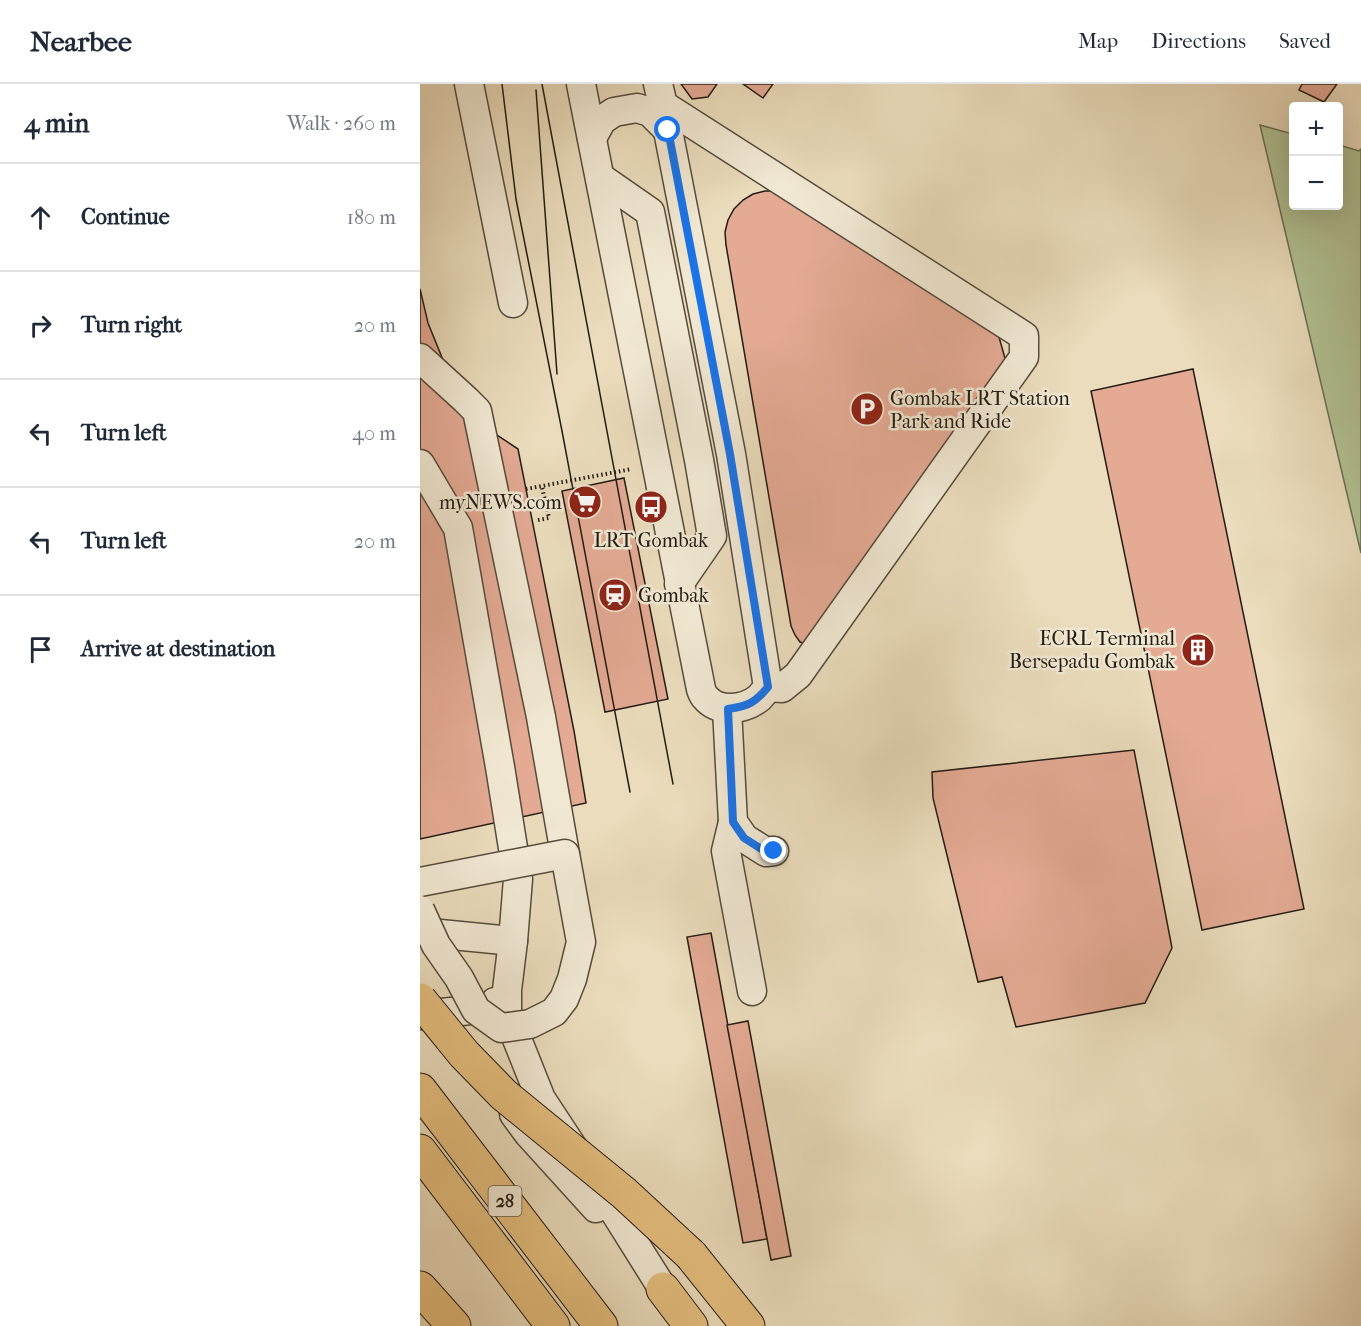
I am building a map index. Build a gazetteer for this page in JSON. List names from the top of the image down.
{
  "streets": {
    "highway": ["28"]
  },
  "places": {
    "parking": ["Gombak LRT Station Park and Ride"],
    "supermarket": ["myNEWS.com"],
    "bus stop": ["LRT Gombak"],
    "station": ["Gombak"],
    "building": ["ECRL Terminal Bersepadu Gombak"]
  },
  "page": {
    "header": "Nearbee",
    "nav": ["Map", "Directions", "Saved"],
    "heading": ["4 min", "Walk · 260 m"],
    "map_buttons": ["+", "−"],
    "list": [
      ["Continue", "180 m"],
      ["Turn right", "20 m"],
      ["Turn left", "40 m"],
      ["Turn left", "20 m"],
      "Arrive at destination"
    ]
  }
}
